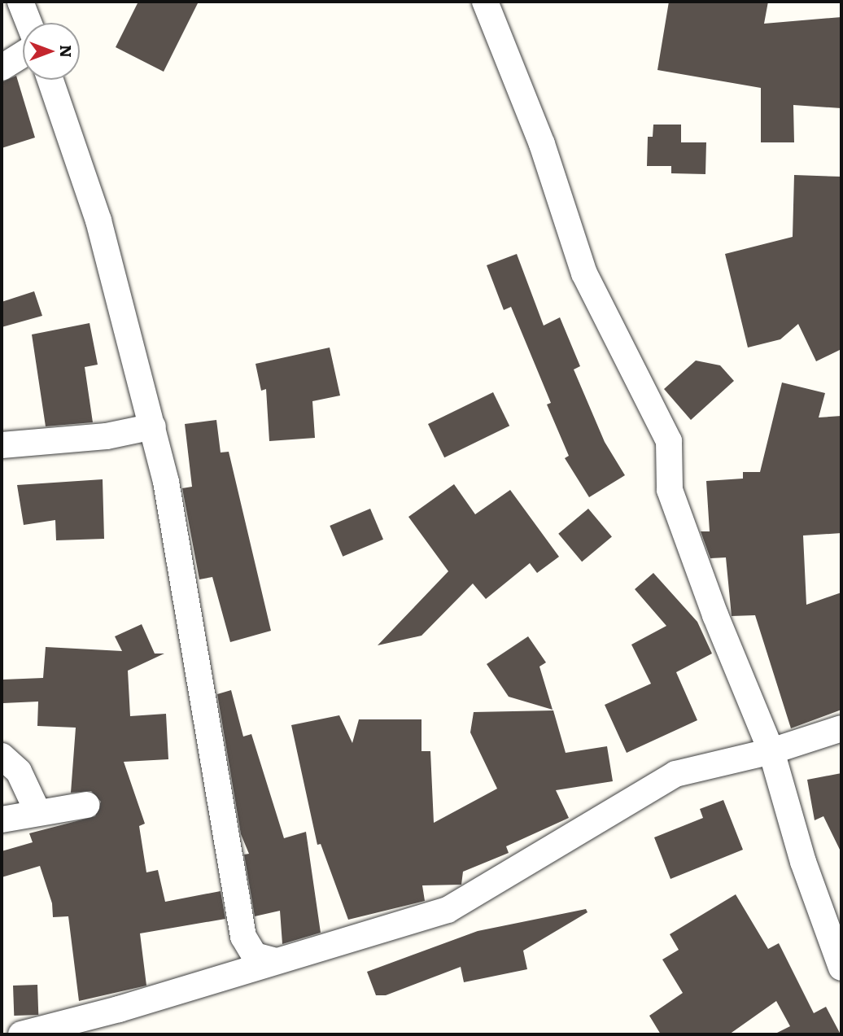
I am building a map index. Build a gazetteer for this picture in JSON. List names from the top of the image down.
{
  "north": "right"
}
